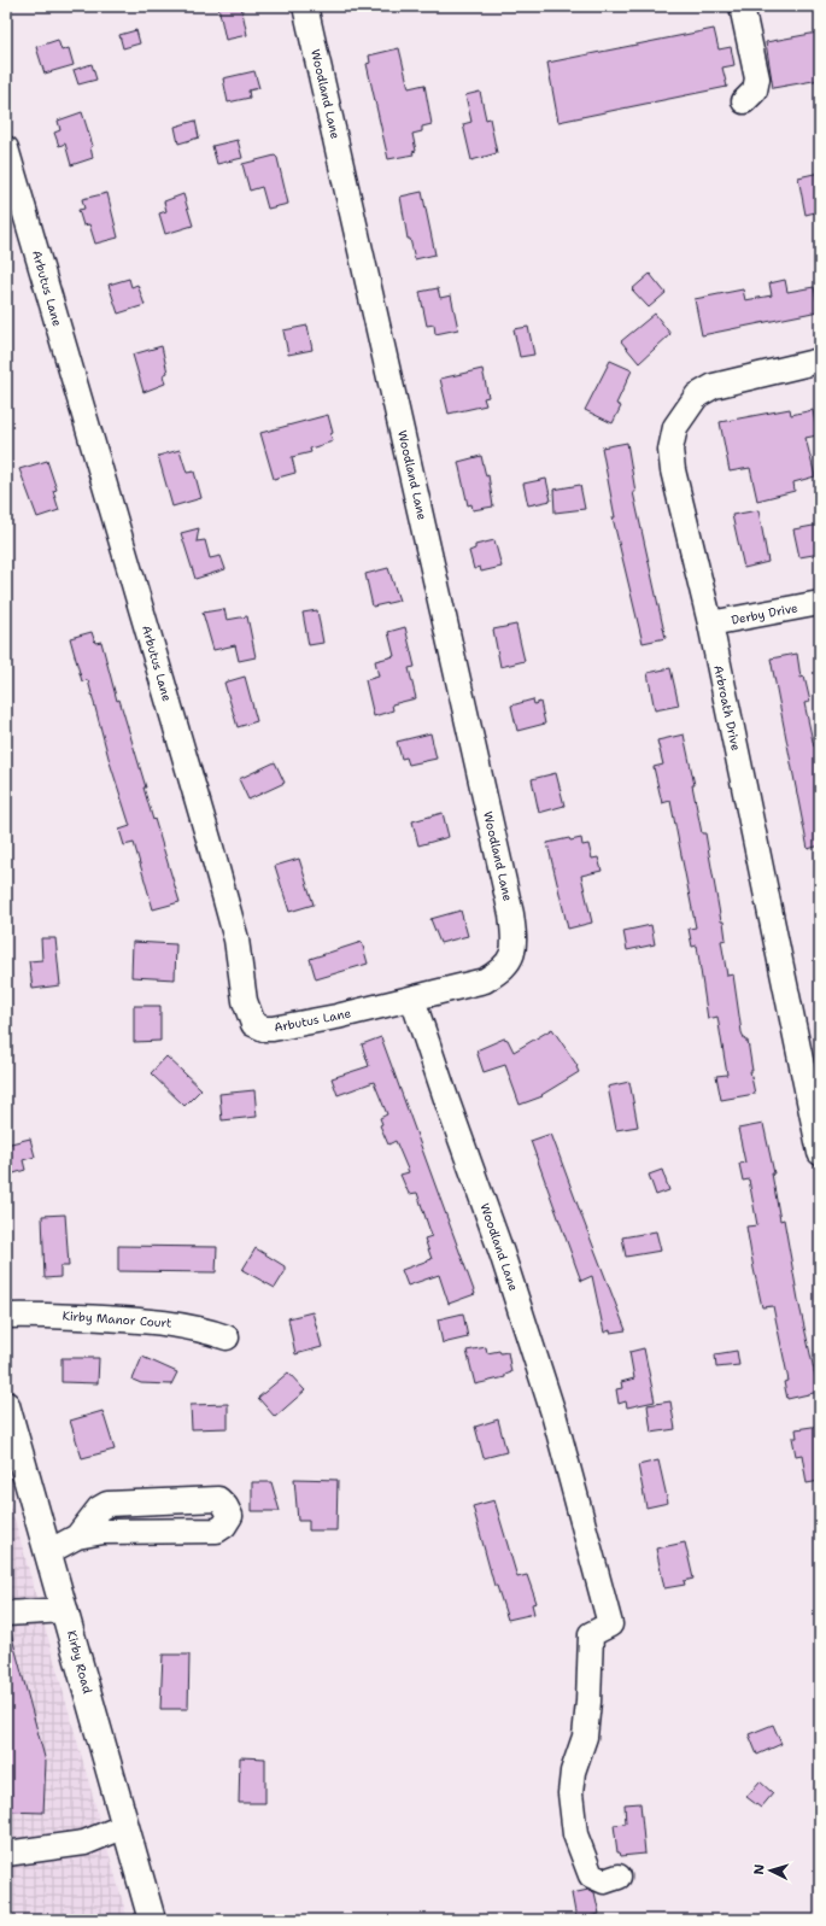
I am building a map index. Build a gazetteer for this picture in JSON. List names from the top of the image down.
{
  "streets": {
    "main road": ["Kirby Road"],
    "street": [
      "Woodland Lane",
      "Arbutus Lane",
      "Derby Drive",
      "Arbroath Drive",
      "Kirby Manor Court"
    ]
  },
  "crossings": [
    ["Woodland Lane", "Arbutus Lane"],
    ["Derby Drive", "Arbroath Drive"]
  ],
  "north": "left"
}
